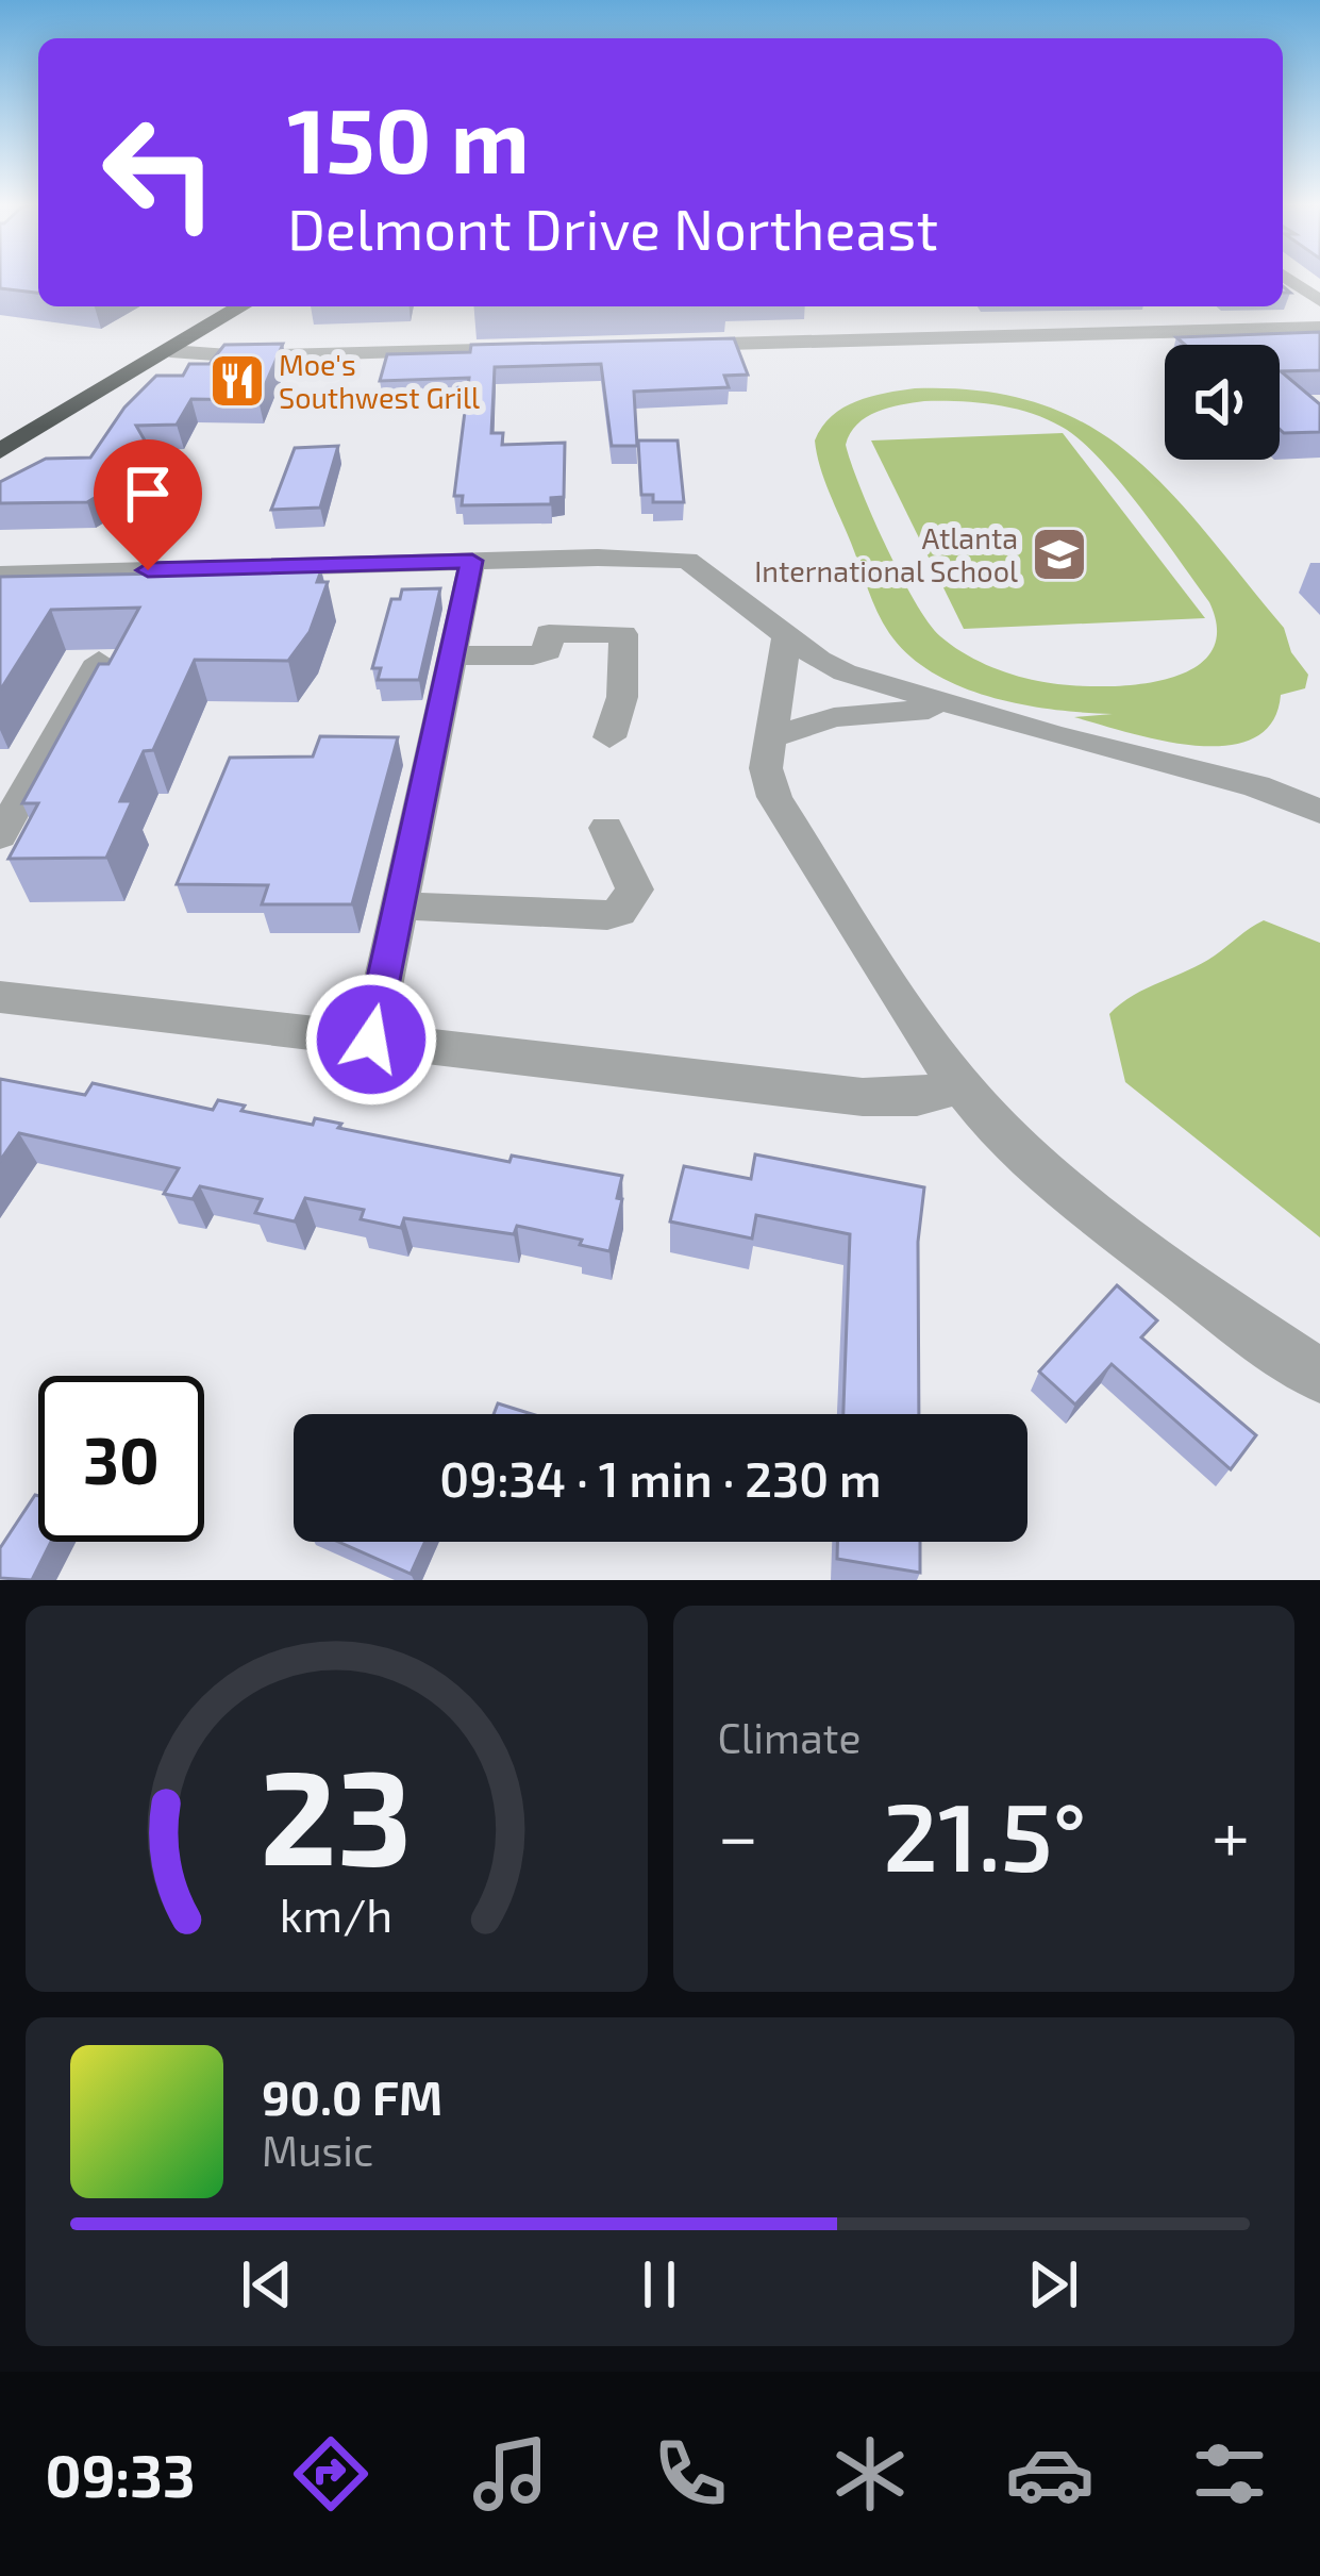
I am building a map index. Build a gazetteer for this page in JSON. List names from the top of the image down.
{
  "places": {
    "restaurant": ["Moe's Southwest Grill"],
    "school or university": ["Atlanta International School"]
  },
  "page": {
    "turn": ["150 m", "Delmont Drive Northeast"],
    "limit": "30",
    "trip": "09:34 · 1 min · 230 m",
    "tile": "Climate",
    "heat": ["−", "21.5°", "+"],
    "song": ["90.0 FM", "Music"],
    "tabs": "09:33",
    "gauge": ["23", "km/h"]
  }
}
